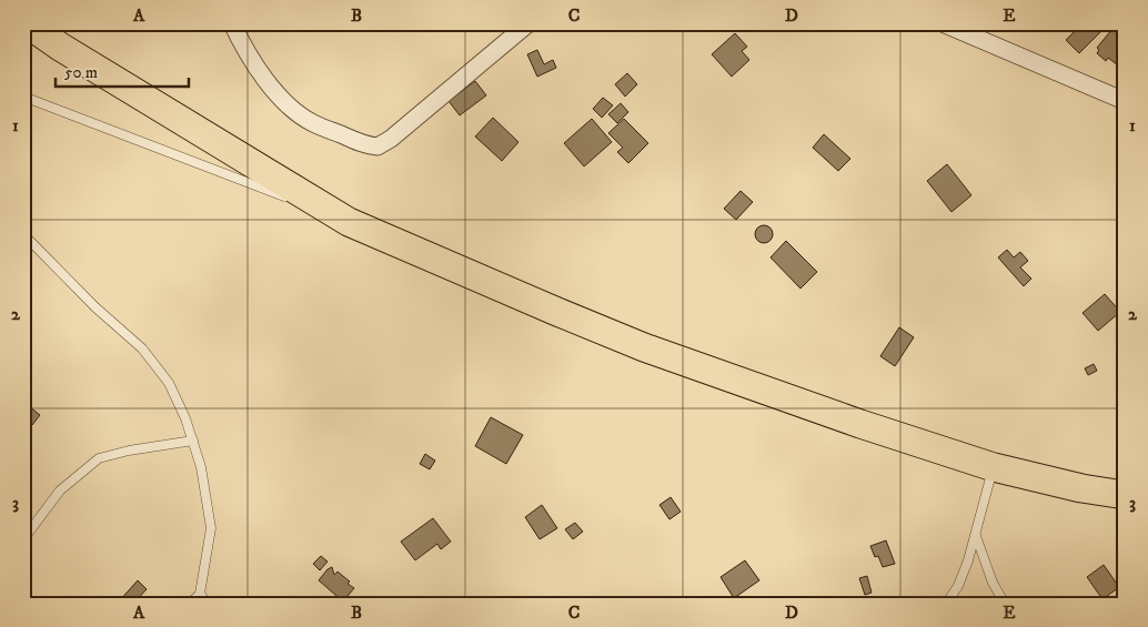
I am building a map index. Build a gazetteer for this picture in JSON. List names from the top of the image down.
{
  "scale_bar": "50 m",
  "grid": {
    "columns": [
      "A",
      "B",
      "C",
      "D",
      "E"
    ],
    "rows": ["1", "2", "3"]
  }
}
